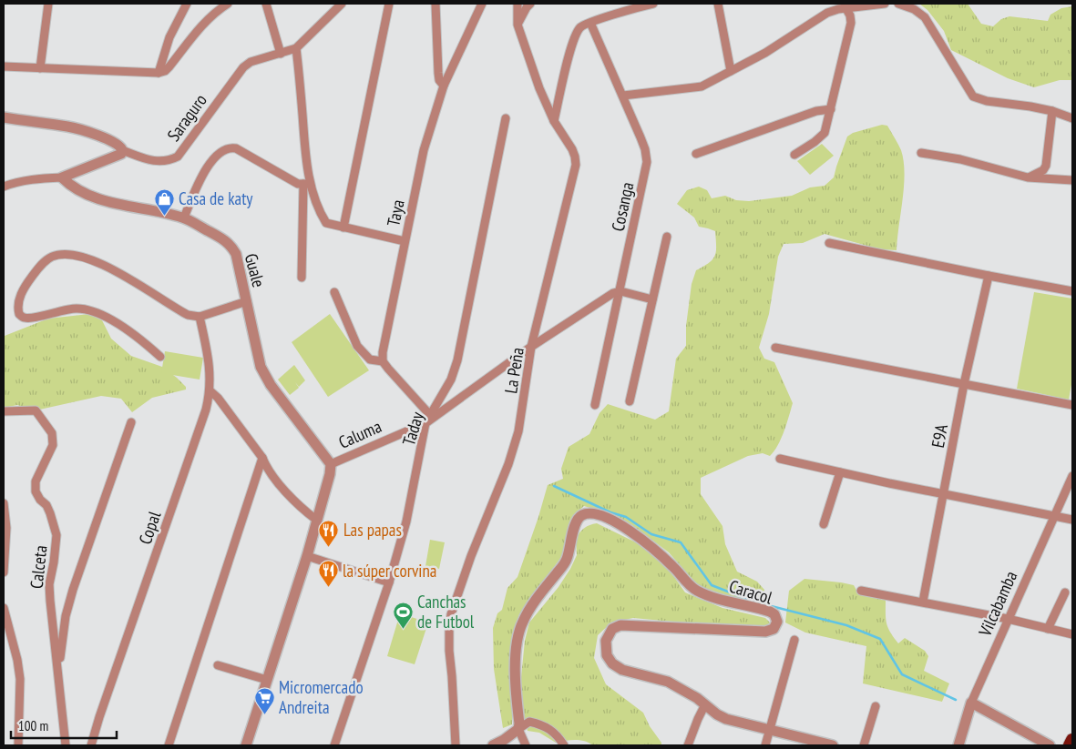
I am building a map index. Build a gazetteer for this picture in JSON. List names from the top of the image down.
{
  "streets": {
    "street": [
      "Saraguro",
      "Cosanga",
      "Taya",
      "Guale",
      "La Peña",
      "Taday",
      "Caluma",
      "E9A",
      "Copal",
      "Calceta",
      "Caracol",
      "Vilcabamba"
    ]
  },
  "crossings": [
    ["Cosanga", "Caluma"],
    ["Guale", "Caluma"],
    ["La Peña", "Caluma"],
    ["Taday", "Caluma"]
  ],
  "places": {
    "shop": ["Casa de katy"],
    "restaurant": ["Las papas", "la súper corvina"],
    "sports": ["Canchas de Futbol"],
    "supermarket": ["Micromercado Andreita"]
  },
  "scale_bar": "100 m"
}
